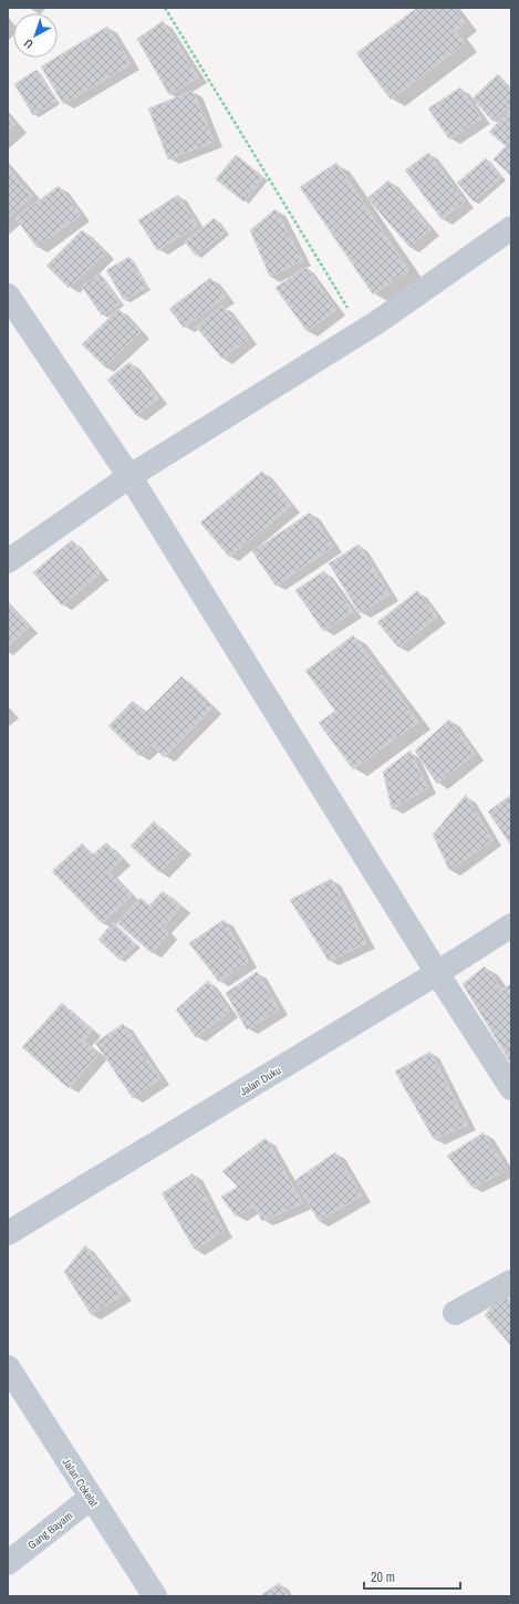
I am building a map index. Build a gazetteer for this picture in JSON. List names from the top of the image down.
{
  "streets": {
    "street": ["Jalan Duku", "Jalan Cokelat", "Gang Bayam"]
  },
  "crossings": [
    ["Jalan Cokelat", "Gang Bayam"]
  ],
  "scale_bar": "20 m",
  "north": "bottom left"
}
